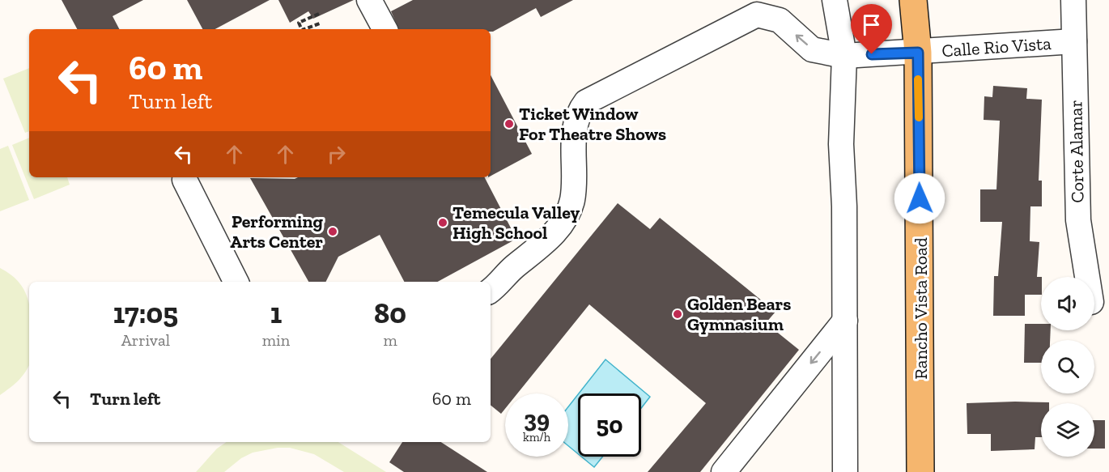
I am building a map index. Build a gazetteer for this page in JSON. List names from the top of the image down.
{
  "streets": {
    "main road": ["Rancho Vista Road"],
    "street": ["Calle Rio Vista", "Corte Alamar"]
  },
  "crossings": [
    ["Calle Rio Vista", "Corte Alamar"],
    ["Calle Rio Vista", "Rancho Vista Road"]
  ],
  "one_way": ["Calle Rio Vista"],
  "places": [
    "Ticket Window For Theatre Shows",
    "Temecula Valley High School",
    "Performing Arts Center",
    "Golden Bears Gymnasium"
  ],
  "page": {
    "turn": ["60 m", "Turn left"],
    "eta": [
      "17:05",
      "Arrival",
      "1",
      "min",
      "80",
      "m"
    ],
    "list": [
      {
        "name": "Turn left",
        "value": "60 m"
      }
    ],
    "speed": "39 km/h",
    "limit": "50"
  }
}
